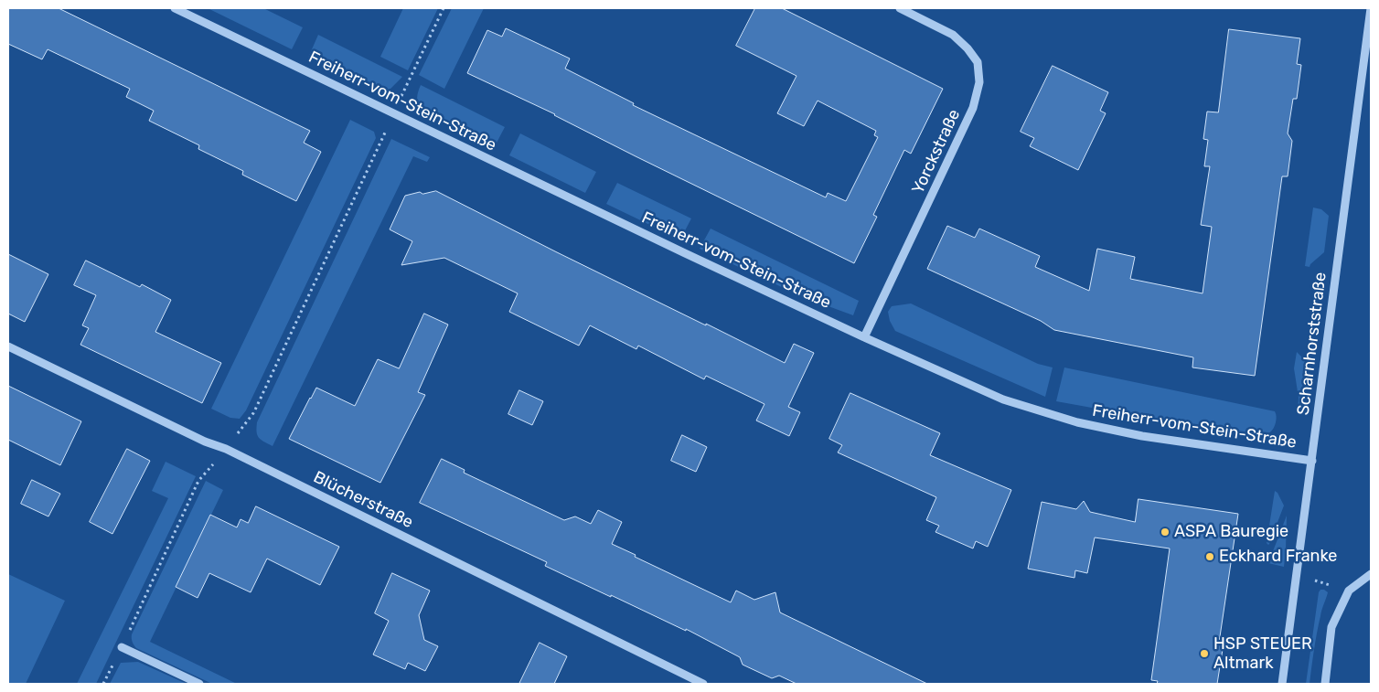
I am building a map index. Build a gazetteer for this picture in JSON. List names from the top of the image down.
{
  "streets": {
    "street": [
      "Freiherr-vom-Stein-Straße",
      "Yorckstraße",
      "Scharnhorststraße",
      "Blücherstraße"
    ]
  },
  "crossings": [
    ["Freiherr-vom-Stein-Straße", "Yorckstraße"],
    ["Freiherr-vom-Stein-Straße", "Scharnhorststraße"]
  ],
  "places": ["ASPA Bauregie", "Eckhard Franke", "HSP STEUER Altmark"]
}
